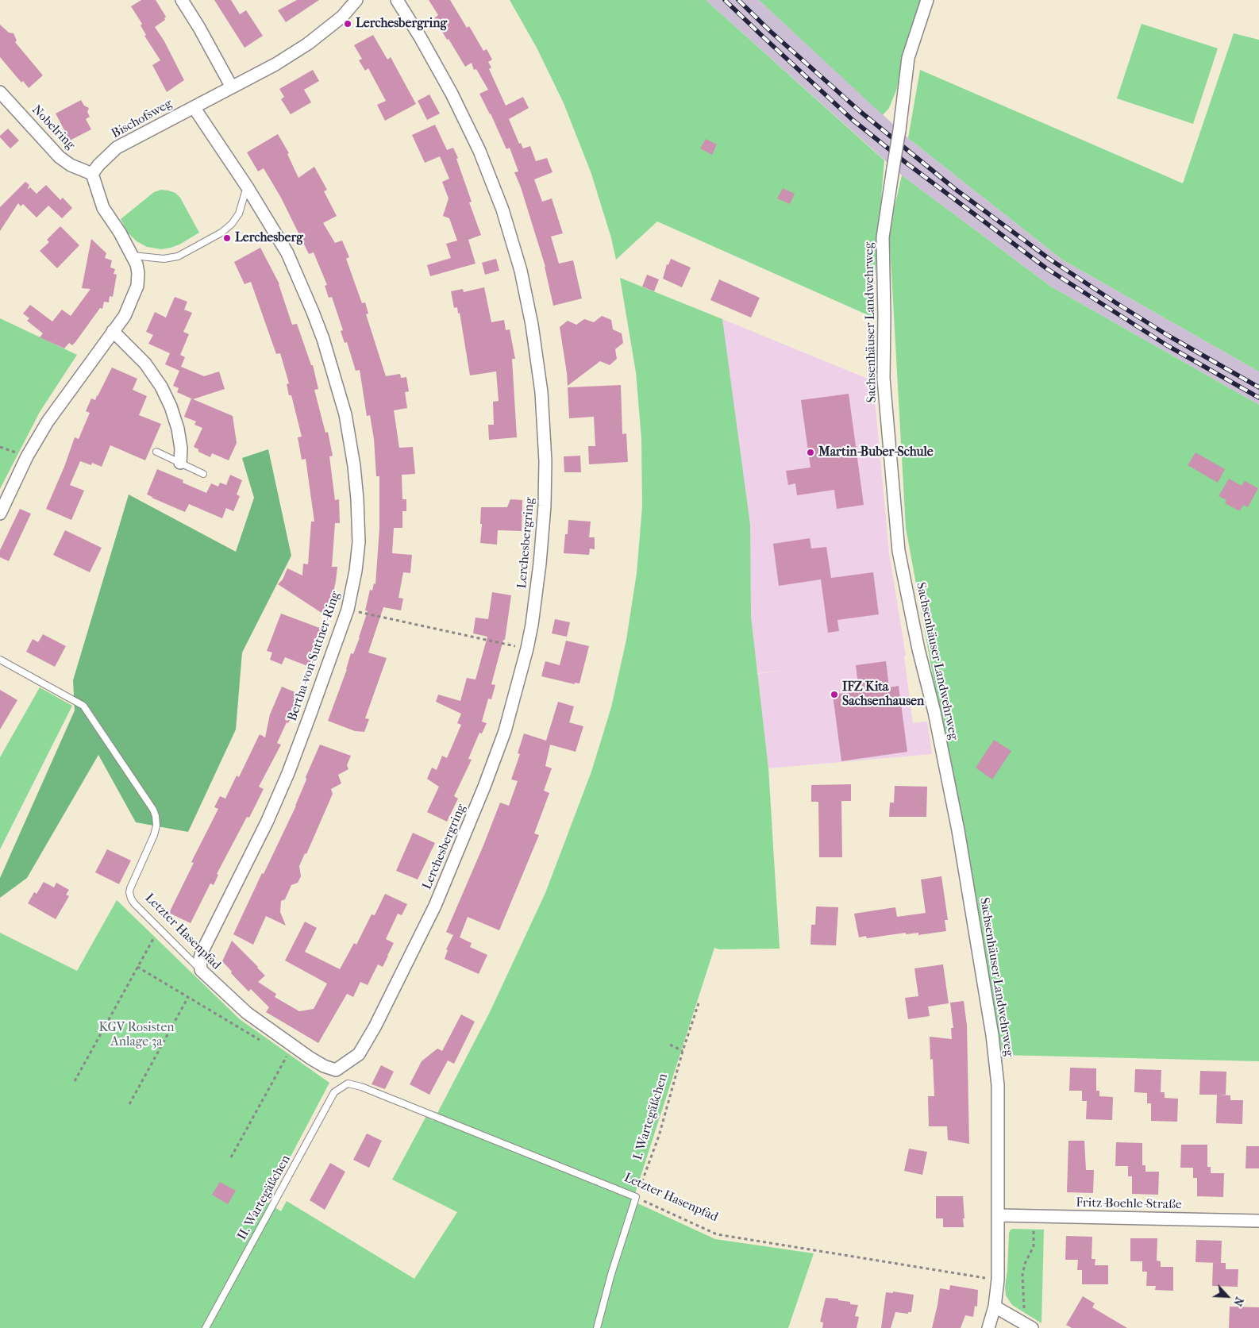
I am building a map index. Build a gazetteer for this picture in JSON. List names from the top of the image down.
{
  "streets": {
    "street": [
      "Bischofsweg",
      "Nobelring",
      "Sachsenhäuser Landwehrweg",
      "Lerchesbergring",
      "Bertha-von-Suttner-Ring",
      "Letzter Hasenpfad",
      "Fritz-Boehle-Straße"
    ],
    "lane": ["II. Wartegäßchen"],
    "path": ["I. Wartegäßchen"]
  },
  "crossings": [
    ["Bischofsweg", "Nobelring"],
    ["Bischofsweg", "Bertha-von-Suttner-Ring"],
    ["Sachsenhäuser Landwehrweg", "Letzter Hasenpfad"],
    ["Sachsenhäuser Landwehrweg", "Fritz-Boehle-Straße"],
    ["Lerchesbergring", "Letzter Hasenpfad"],
    ["Bertha-von-Suttner-Ring", "Letzter Hasenpfad"],
    ["Letzter Hasenpfad", "I. Wartegäßchen"],
    ["Letzter Hasenpfad", "II. Wartegäßchen"]
  ],
  "parks": ["KGV Rosisten Anlage 3a"],
  "places": [
    "Lerchesbergring",
    "Lerchesberg",
    "Martin-Buber-Schule",
    "IFZ Kita Sachsenhausen"
  ],
  "north": "bottom right"
}
